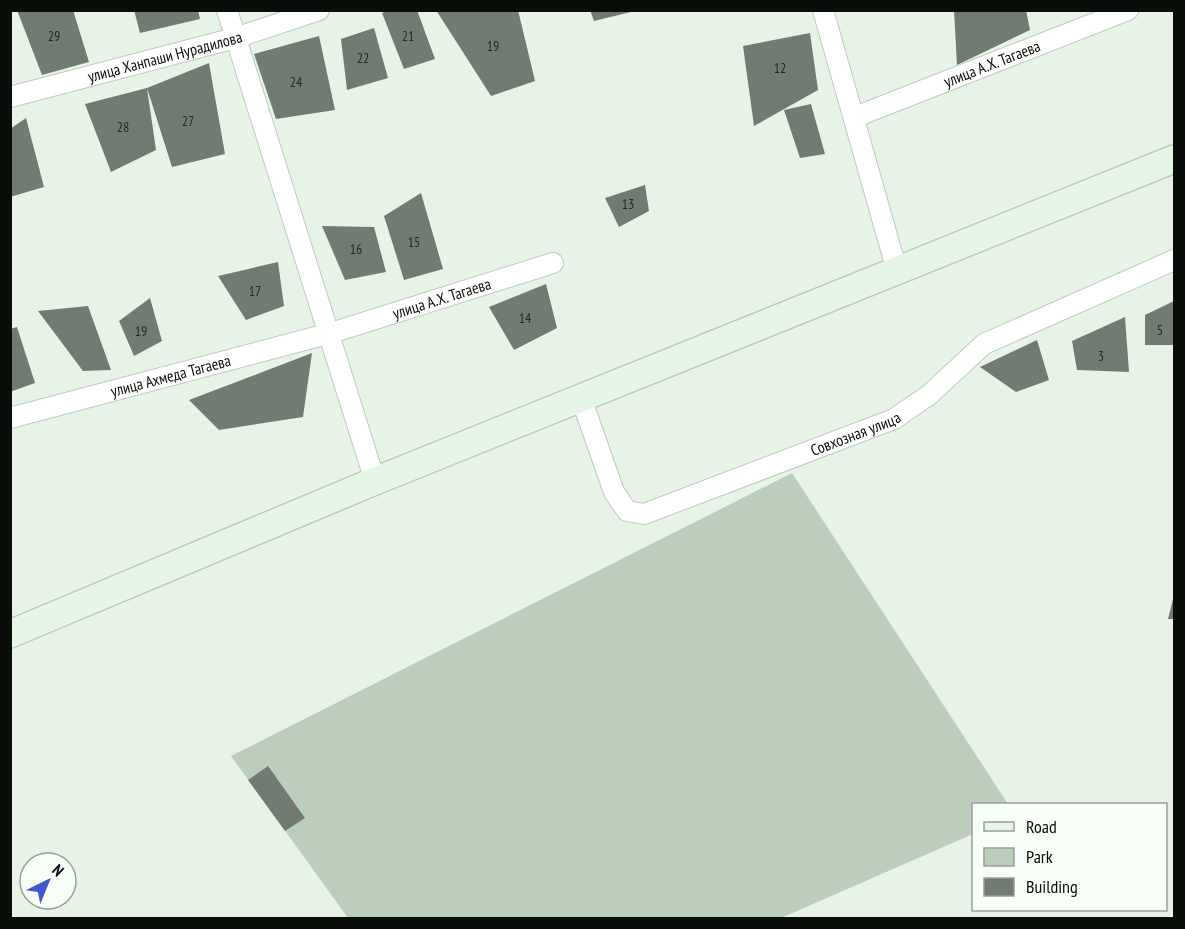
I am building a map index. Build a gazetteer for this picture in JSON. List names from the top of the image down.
{
  "streets": {
    "street": [
      "улица Ханпаши Нурадилова",
      "улица А.Х. Тагаева",
      "улица Ахмеда Тагаева",
      "Совхозная улица"
    ]
  },
  "crossings": [
    ["улица А.Х. Тагаева", "улица Ахмеда Тагаева"]
  ],
  "house_numbers": [
    "29",
    "21",
    "19",
    "22",
    "12",
    "24",
    "27",
    "28",
    "13",
    "15",
    "16",
    "17",
    "14",
    "5",
    "19",
    "3"
  ],
  "legend": ["Road", "Park", "Building"],
  "north": "top right"
}
